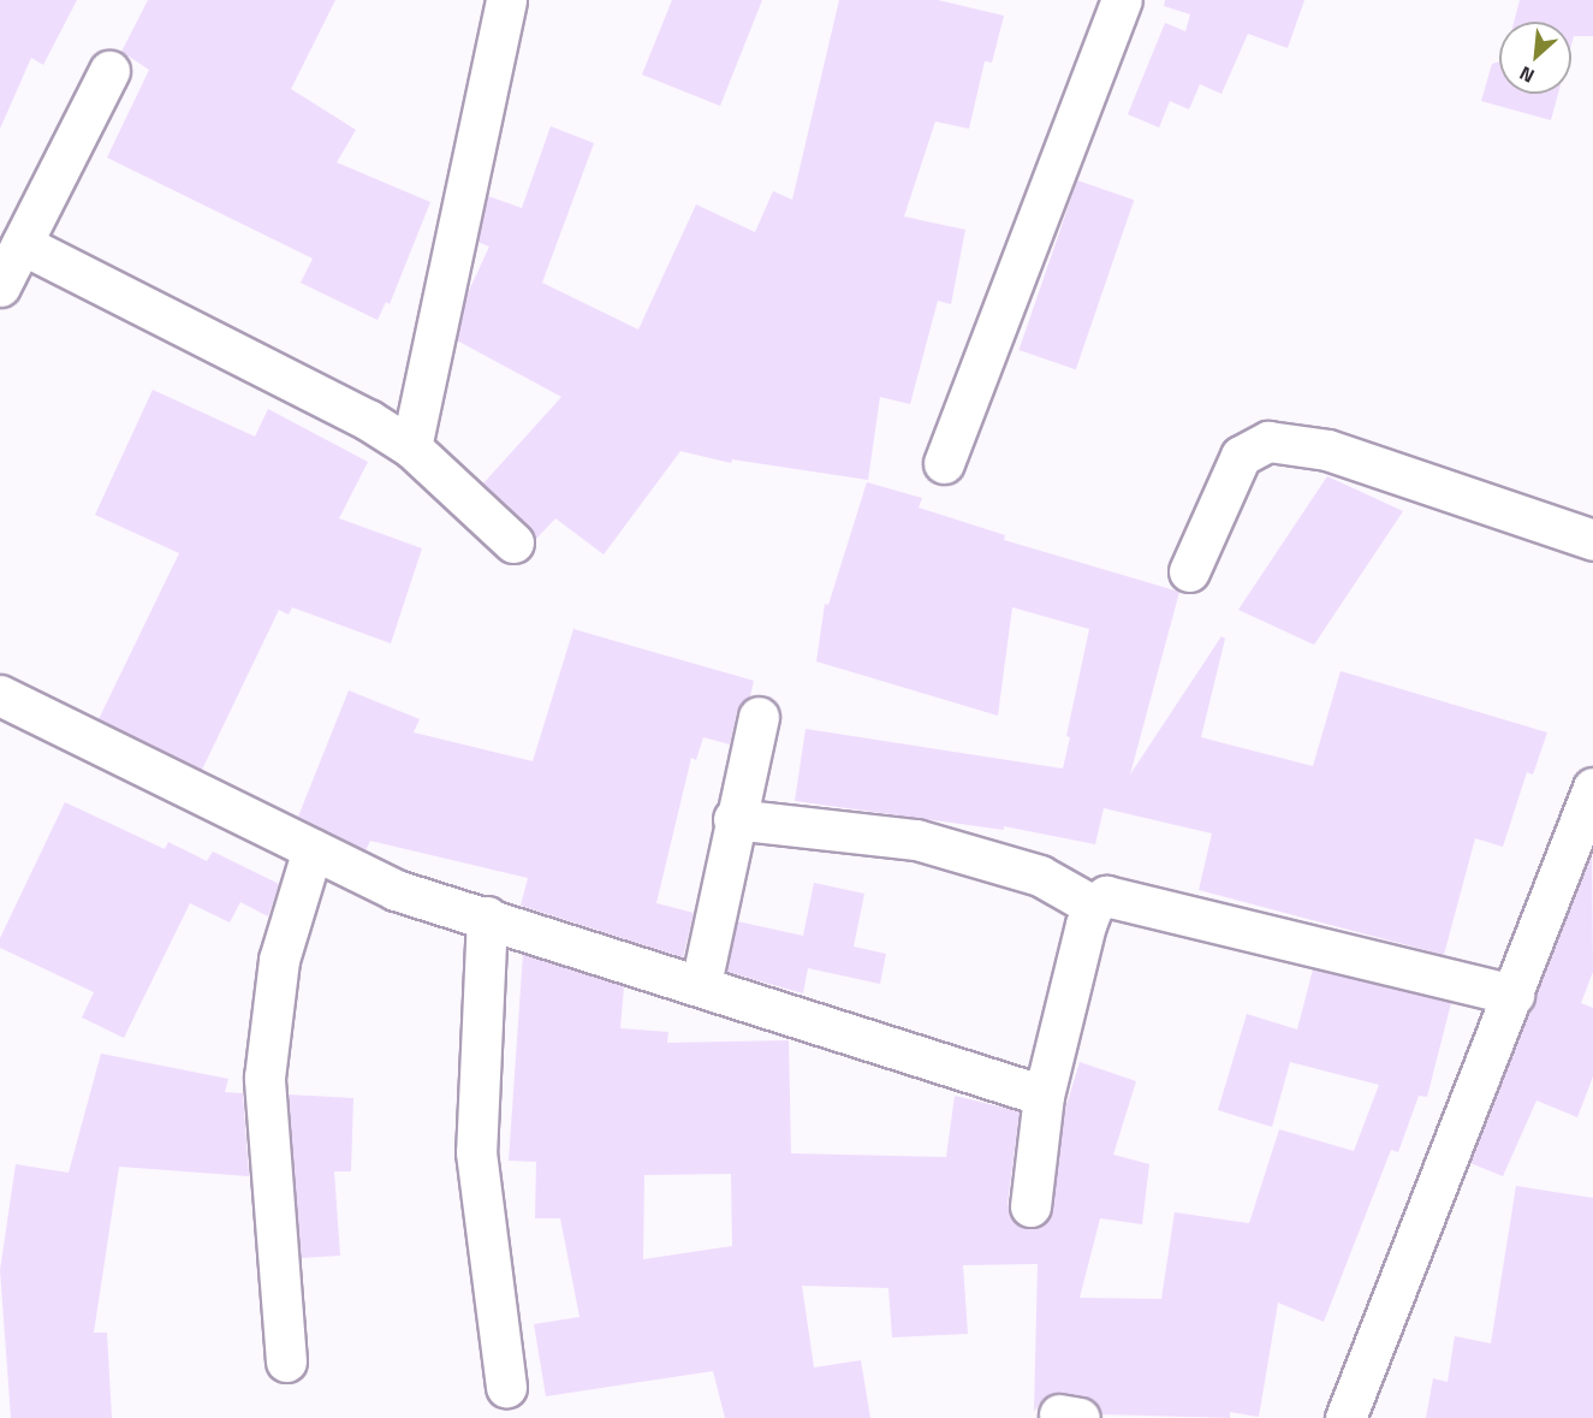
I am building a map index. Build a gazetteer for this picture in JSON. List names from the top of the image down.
{
  "north": "bottom left"
}
